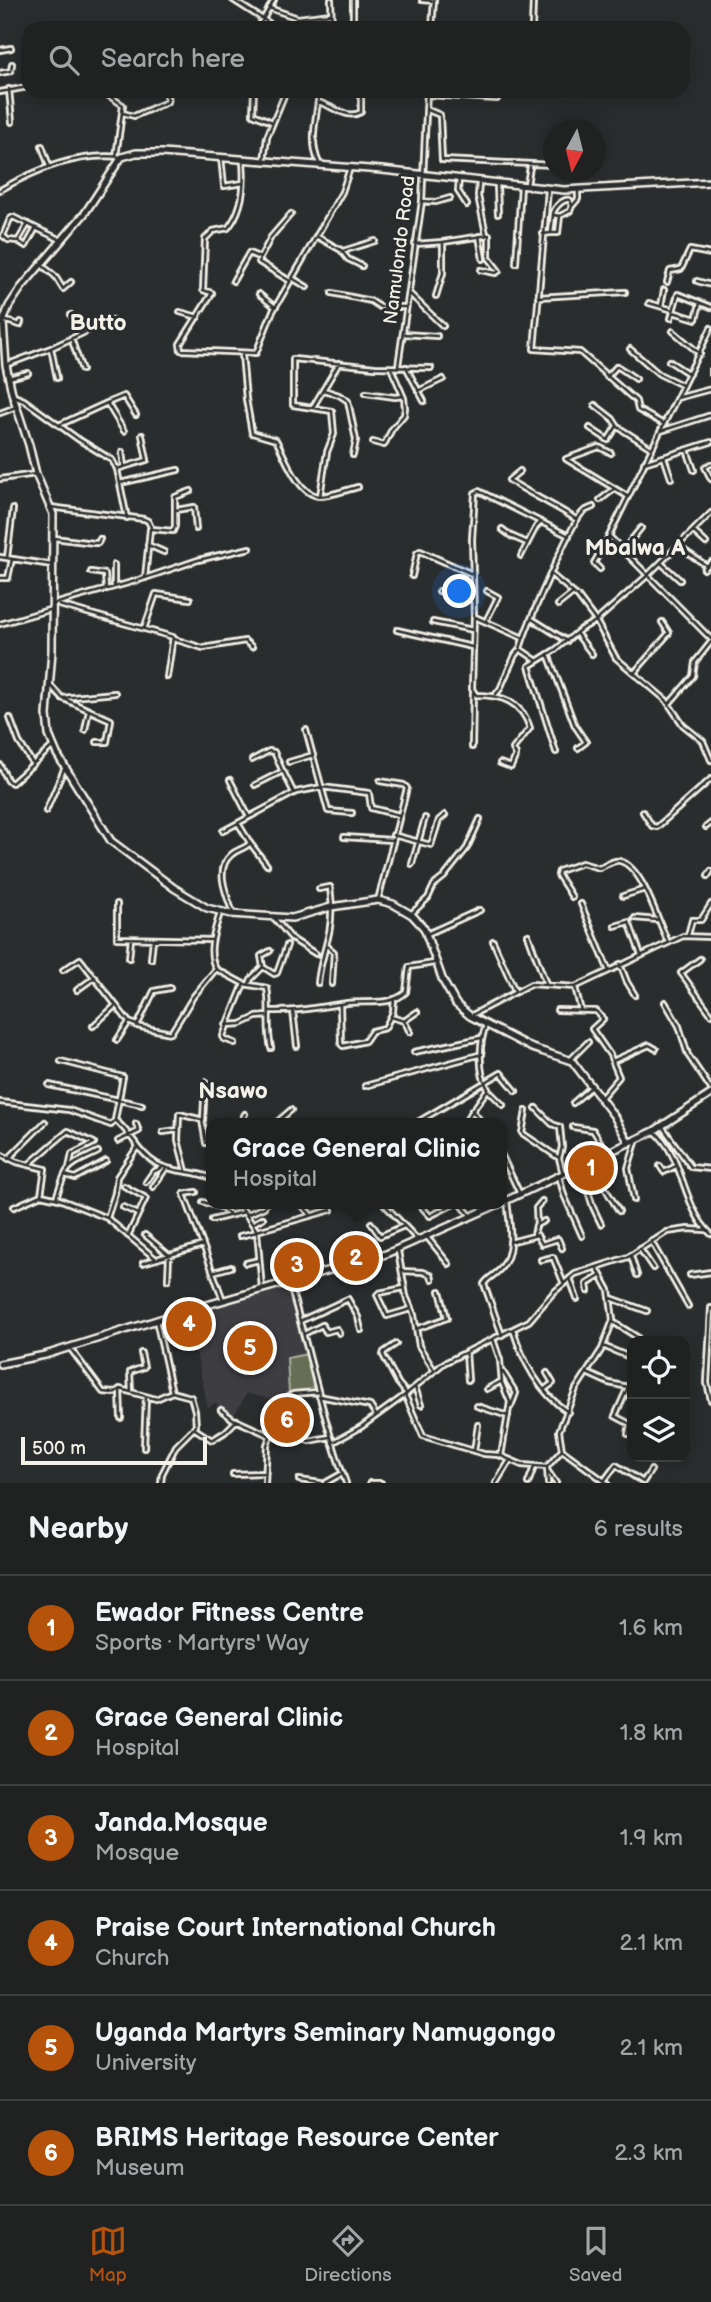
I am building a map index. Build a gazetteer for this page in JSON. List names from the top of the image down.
{
  "streets": {
    "street": ["Namulondo Road"]
  },
  "districts": ["Butto", "Mbalwa A", "Nsawo"],
  "scale_bar": "500 m",
  "north": "bottom",
  "page": {
    "search": "Search here",
    "popup": ["Grace General Clinic", "Hospital"],
    "pins": [
      "1",
      "2",
      "3",
      "4",
      "5",
      "6"
    ],
    "scale": "500 m",
    "heading": ["Nearby", "6 results"],
    "list": [
      {
        "mark": "1",
        "name": "Ewador Fitness Centre",
        "note": "Sports · Martyrs' Way",
        "value": "1.6 km"
      },
      {
        "mark": "2",
        "name": "Grace General Clinic",
        "note": "Hospital",
        "value": "1.8 km"
      },
      {
        "mark": "3",
        "name": "Janda.Mosque",
        "note": "Mosque",
        "value": "1.9 km"
      },
      {
        "mark": "4",
        "name": "Praise Court International Church",
        "note": "Church",
        "value": "2.1 km"
      },
      {
        "mark": "5",
        "name": "Uganda Martyrs Seminary Namugongo",
        "note": "University",
        "value": "2.1 km"
      },
      {
        "mark": "6",
        "name": "BRIMS Heritage Resource Center",
        "note": "Museum",
        "value": "2.3 km"
      }
    ],
    "nav": ["Map", "Directions", "Saved"]
  }
}
